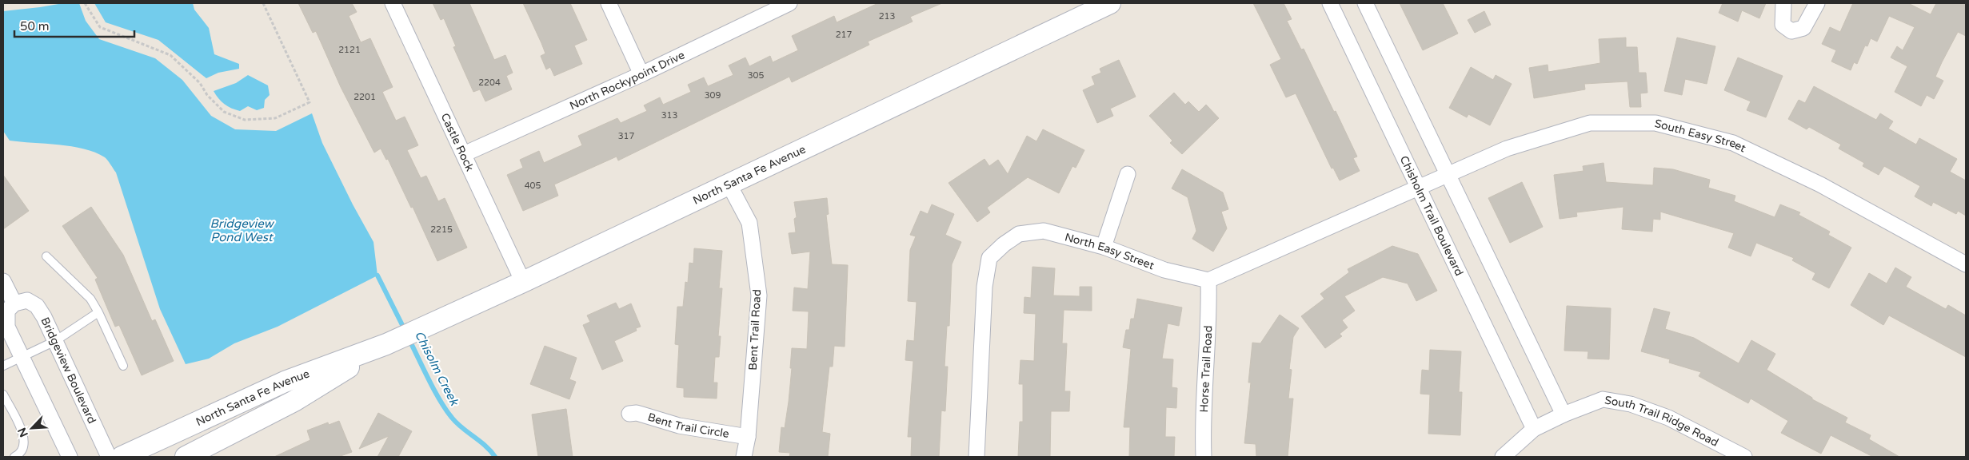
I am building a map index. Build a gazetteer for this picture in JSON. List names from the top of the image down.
{
  "streets": {
    "main road": ["North Santa Fe Avenue"],
    "street": [
      "North Rockypoint Drive",
      "South Easy Street",
      "Castle Rock",
      "Chisholm Trail Boulevard",
      "North Easy Street",
      "Bent Trail Road",
      "Horse Trail Road",
      "Bridgeview Boulevard",
      "South Trail Ridge Road",
      "Bent Trail Circle"
    ]
  },
  "crossings": [
    ["North Rockypoint Drive", "Castle Rock"],
    ["South Easy Street", "Chisholm Trail Boulevard"],
    ["Castle Rock", "North Santa Fe Avenue"],
    ["North Santa Fe Avenue", "Bent Trail Road"],
    ["Chisholm Trail Boulevard", "South Trail Ridge Road"],
    ["North Easy Street", "Horse Trail Road"],
    ["Bent Trail Road", "Bent Trail Circle"]
  ],
  "water": ["Bridgeview Pond West", "Chisolm Creek"],
  "house_numbers": [
    "213",
    "217",
    "2121",
    "305",
    "2204",
    "309",
    "2201",
    "313",
    "317",
    "405",
    "2215"
  ],
  "scale_bar": "50 m",
  "north": "bottom left"
}
